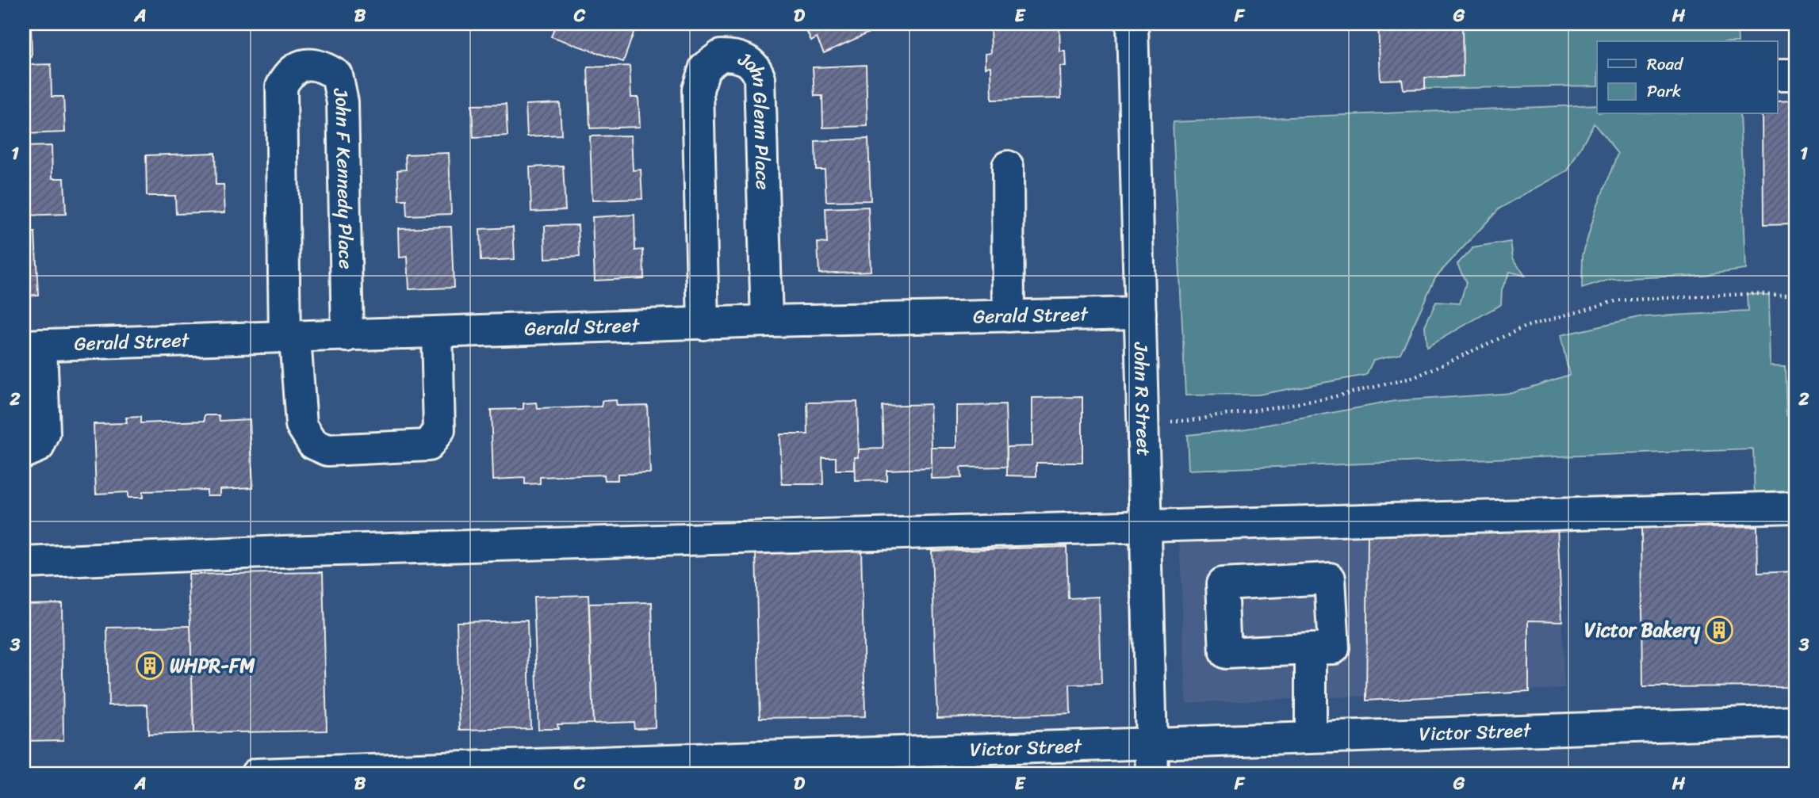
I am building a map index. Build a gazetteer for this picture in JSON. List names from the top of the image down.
{
  "streets": {
    "street": [
      "John Glenn Place",
      "John F Kennedy Place",
      "Gerald Street",
      "John R Street",
      "Victor Street"
    ]
  },
  "crossings": [
    ["John Glenn Place", "Gerald Street"],
    ["John F Kennedy Place", "Gerald Street"],
    ["Gerald Street", "John R Street"],
    ["John R Street", "Victor Street"]
  ],
  "places": {
    "building": ["Victor Bakery", "WHPR-FM"]
  },
  "legend": ["Road", "Park"],
  "grid": {
    "columns": [
      "A",
      "B",
      "C",
      "D",
      "E",
      "F",
      "G",
      "H"
    ],
    "rows": ["1", "2", "3"]
  }
}
